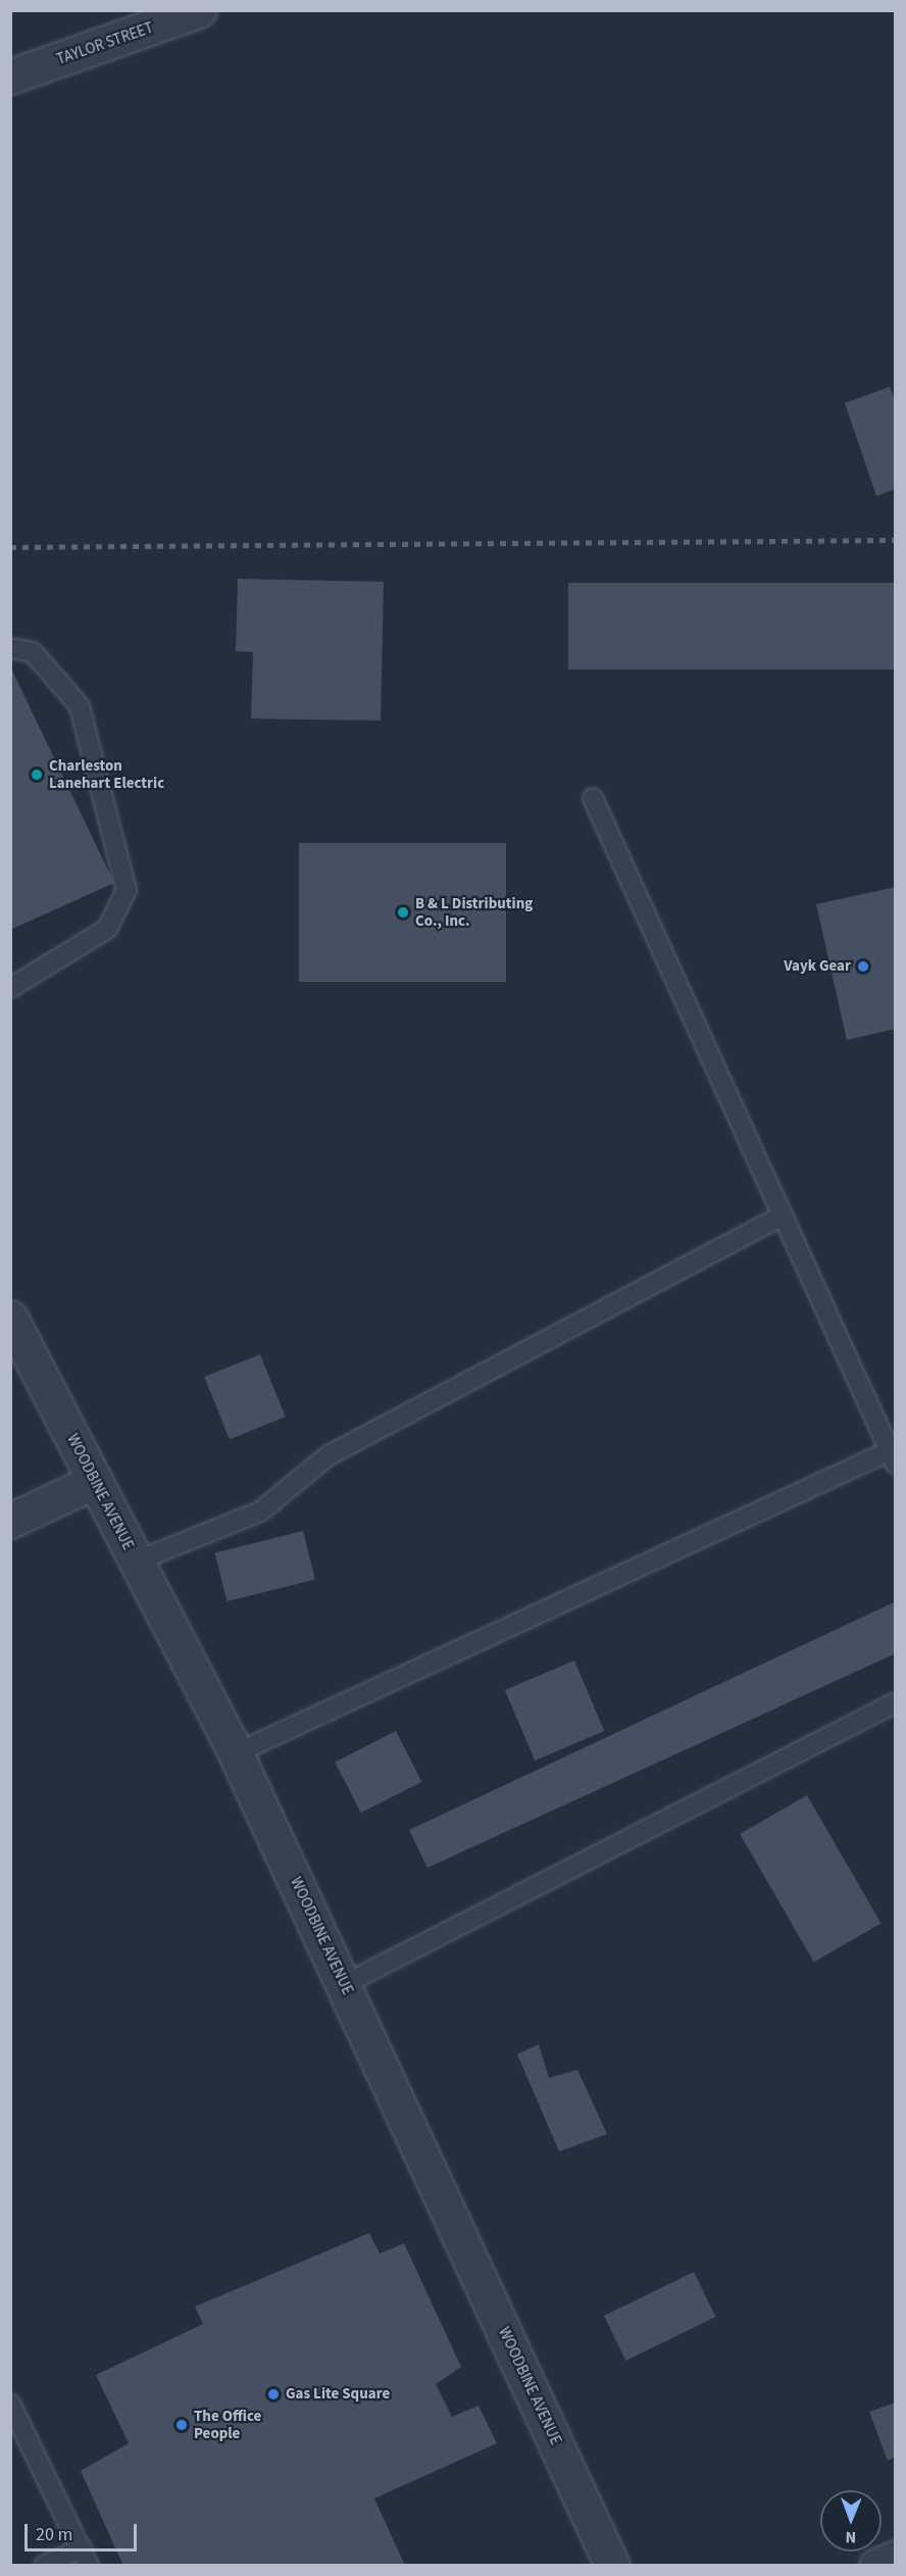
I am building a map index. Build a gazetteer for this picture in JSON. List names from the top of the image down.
{
  "streets": {
    "street": ["TAYLOR STREET", "WOODBINE AVENUE"]
  },
  "places": [
    "Charleston Lanehart Electric",
    "B & L Distributing Co., Inc.",
    "Vayk Gear",
    "Gas Lite Square",
    "The Office People"
  ],
  "scale_bar": "20 m",
  "north": "bottom"
}
